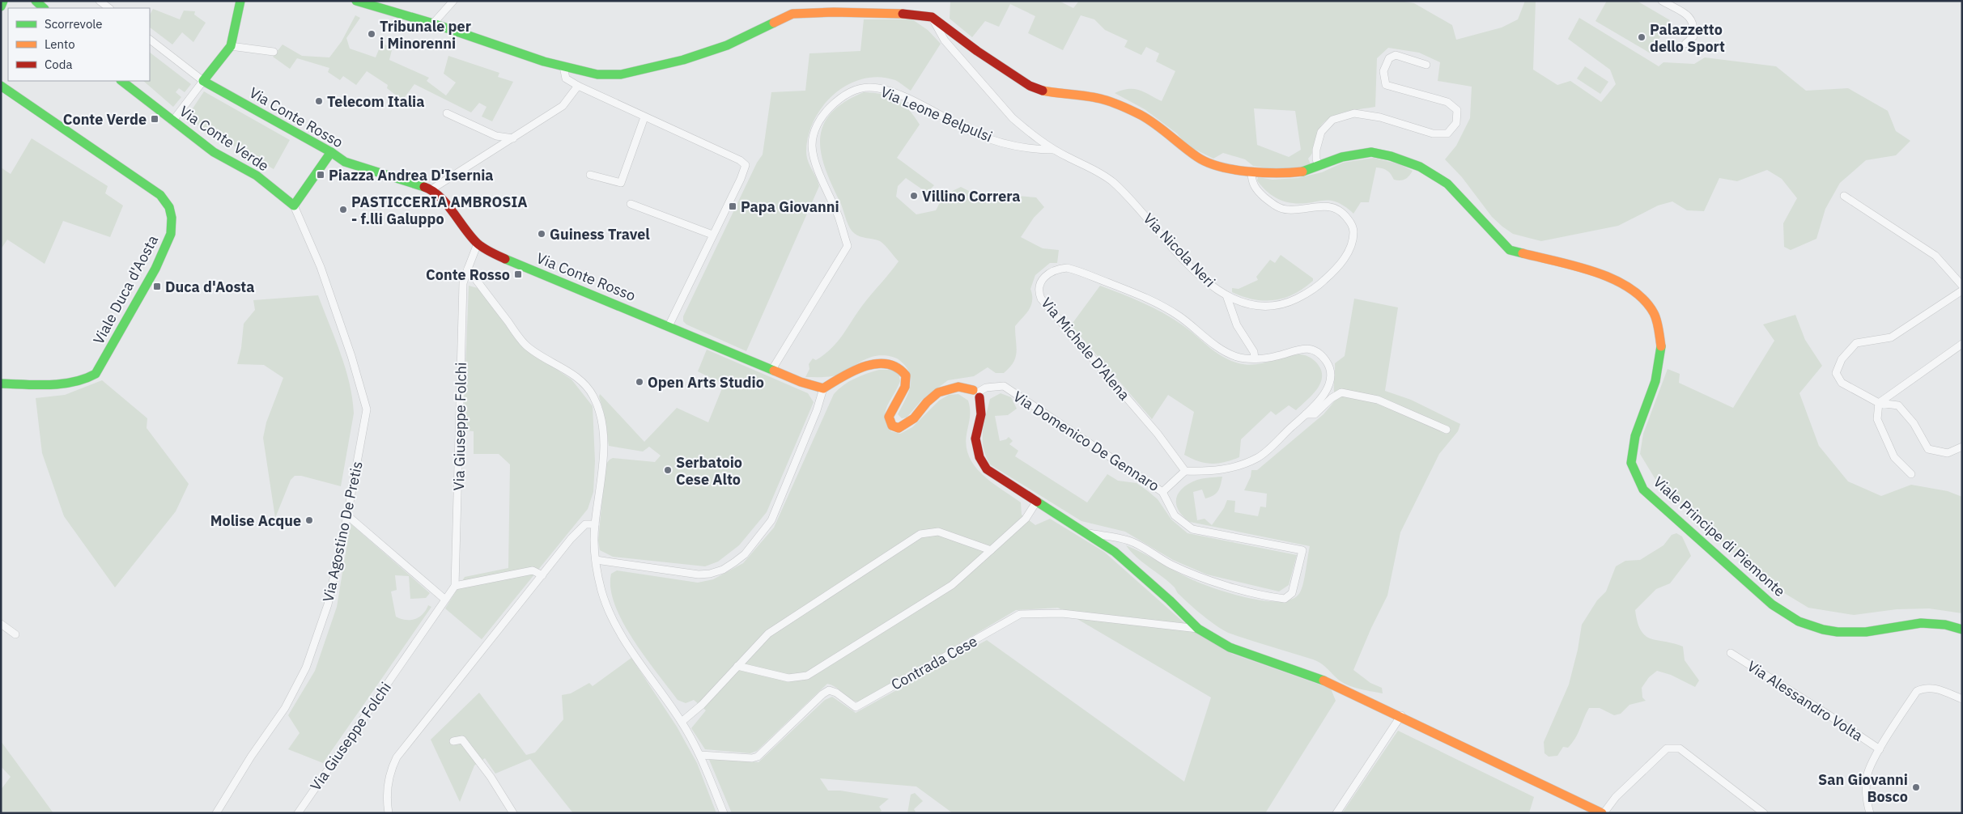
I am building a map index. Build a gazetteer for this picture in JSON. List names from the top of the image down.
{
  "streets": {
    "street": [
      "Via Leone Belpulsi",
      "Via Conte Rosso",
      "Via Conte Verde",
      "Via Nicola Neri",
      "Viale Duca d'Aosta",
      "Via Michele D'Alena",
      "Via Giuseppe Folchi",
      "Via Domenico De Gennaro",
      "Via Agostino De Pretis",
      "Viale Principe di Piemonte",
      "Contrada Cese",
      "Via Alessandro Volta"
    ]
  },
  "crossings": [
    ["Via Leone Belpulsi", "Via Conte Rosso"],
    ["Via Leone Belpulsi", "Via Nicola Neri"],
    ["Via Conte Rosso", "Via Giuseppe Folchi"],
    ["Via Conte Verde", "Via Agostino De Pretis"],
    ["Via Nicola Neri", "Viale Principe di Piemonte"],
    ["Via Michele D'Alena", "Via Domenico De Gennaro"]
  ],
  "places": {
    "other": [
      "Tribunale per i Minorenni",
      "Palazzetto dello Sport",
      "Telecom Italia",
      "Villino Correra",
      "PASTICCERIA AMBROSIA - f.lli Galuppo",
      "Guiness Travel",
      "Open Arts Studio",
      "Serbatoio Cese Alto",
      "Molise Acque",
      "San Giovanni Bosco"
    ],
    "transit": [
      "Conte Verde",
      "Piazza Andrea D'Isernia",
      "Papa Giovanni",
      "Conte Rosso",
      "Duca d'Aosta"
    ]
  },
  "legend": ["Scorrevole", "Lento", "Coda"]
}
